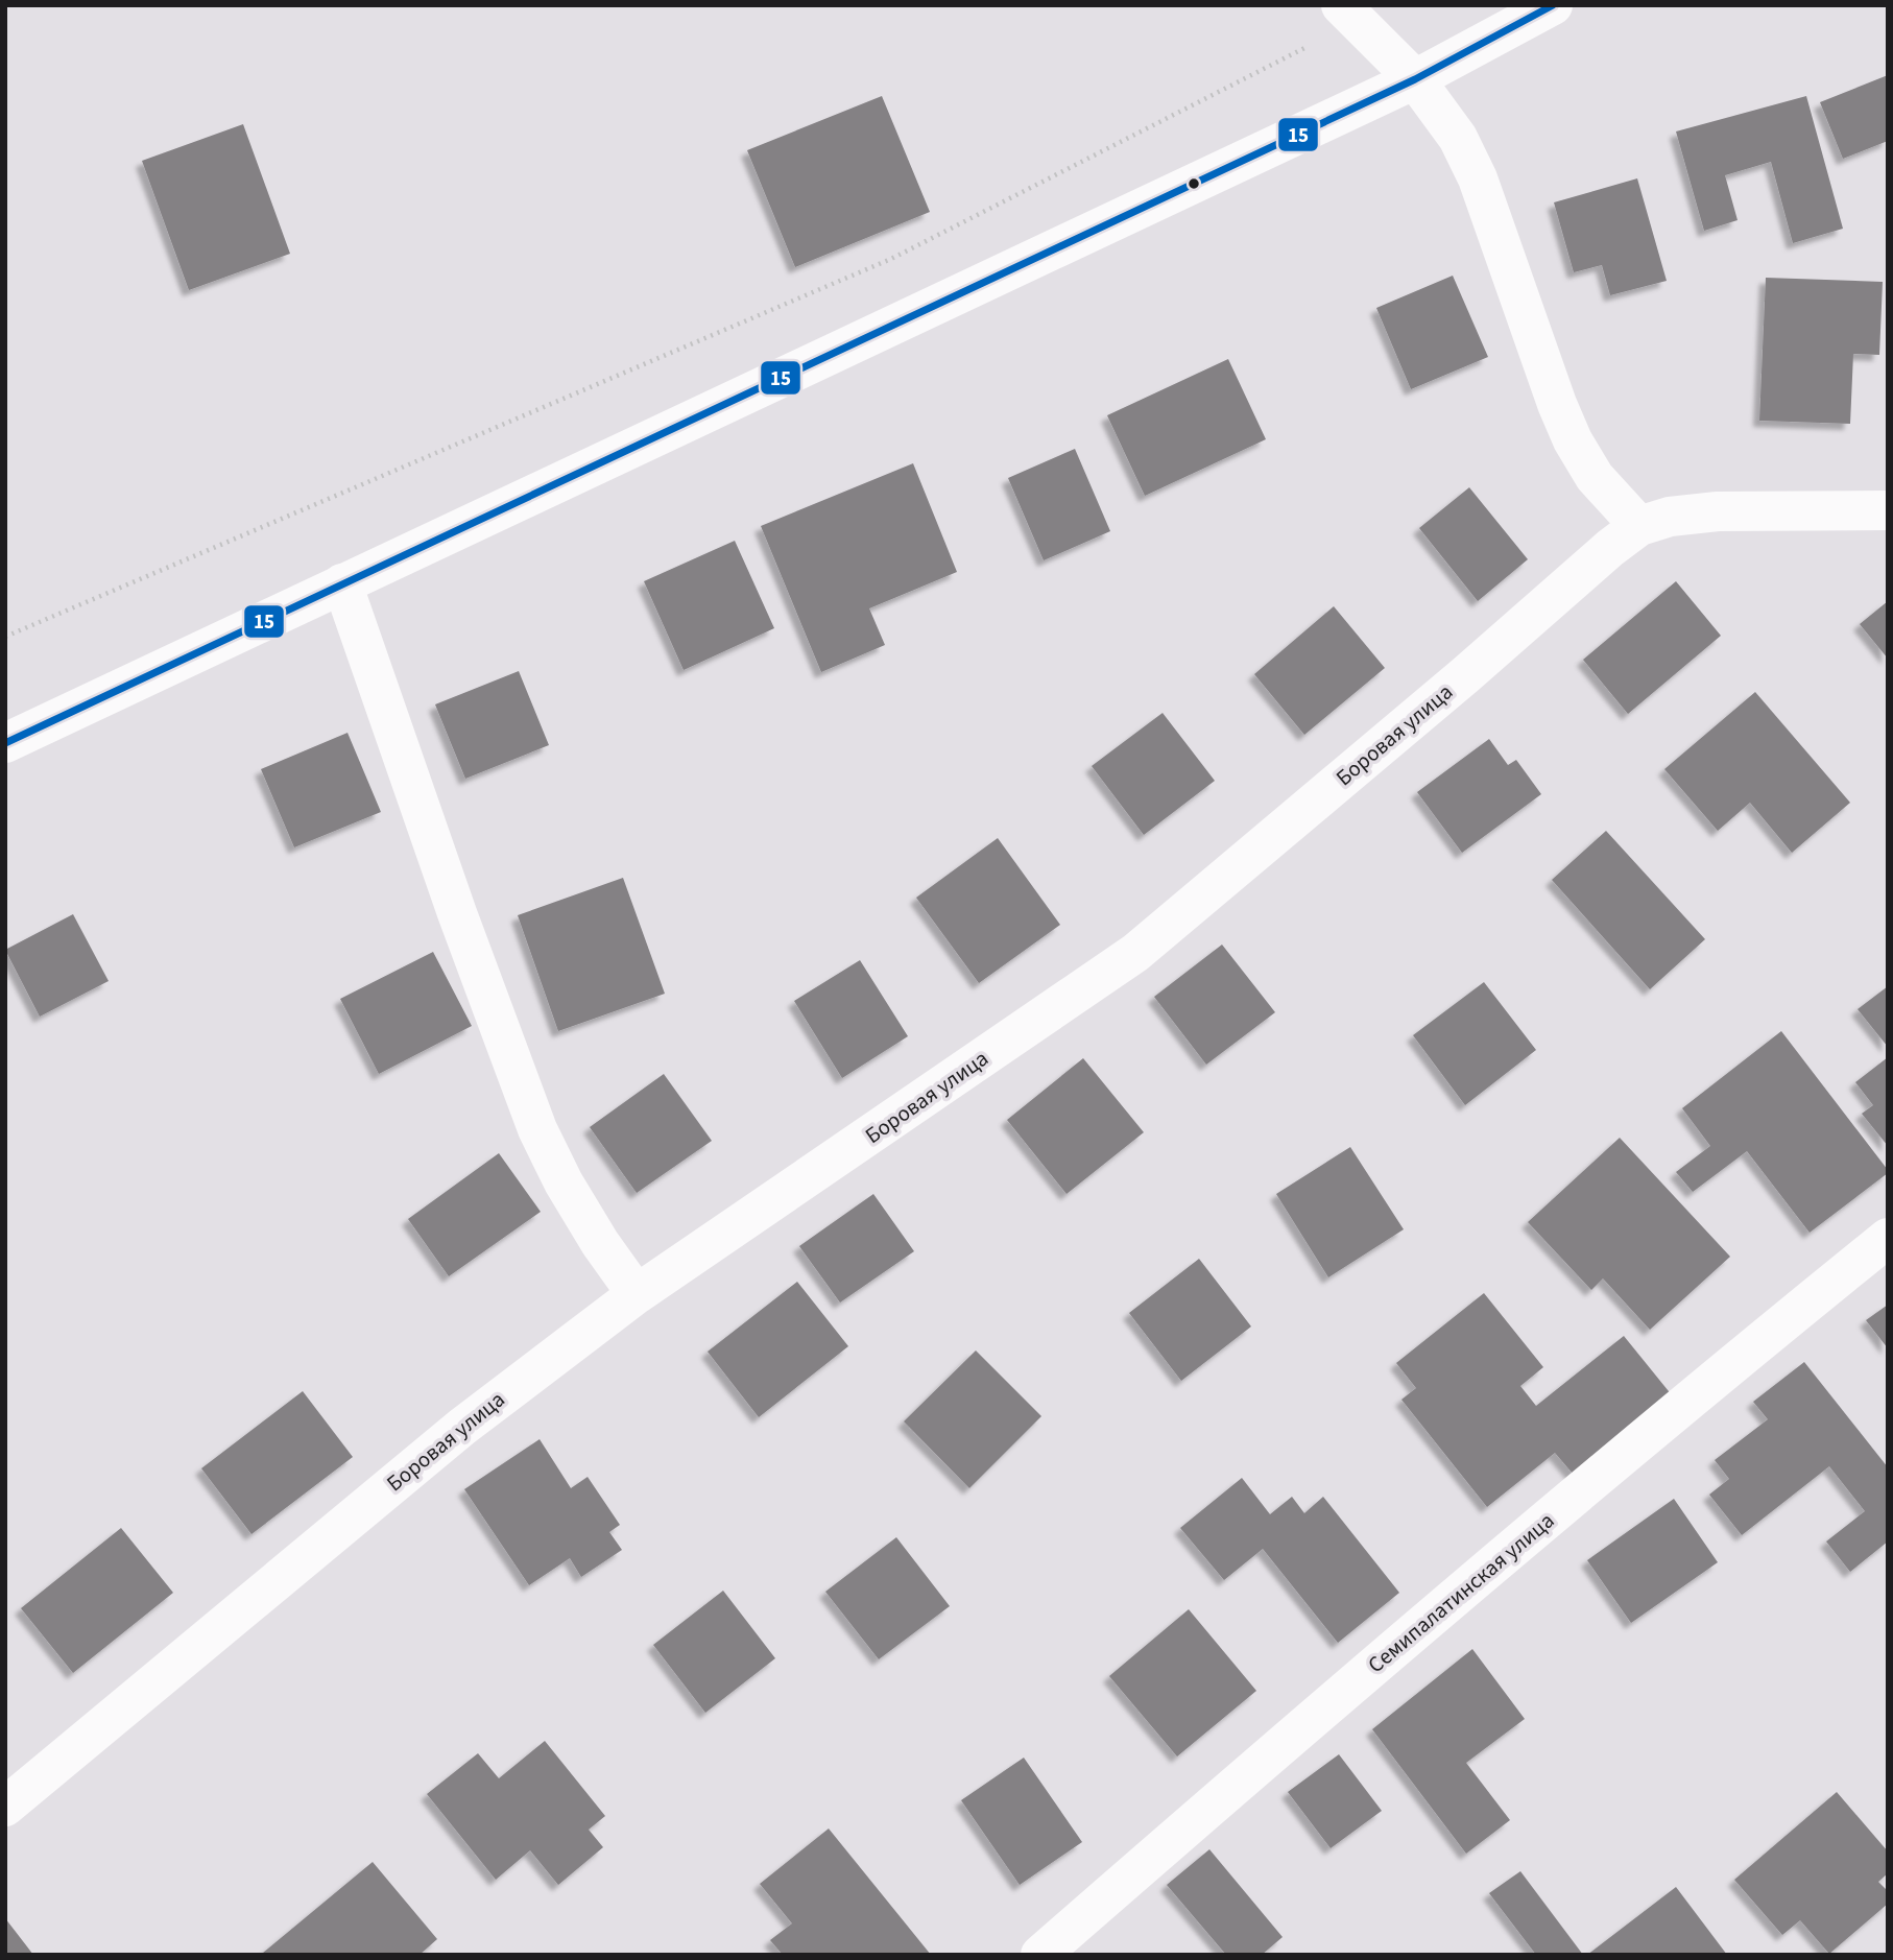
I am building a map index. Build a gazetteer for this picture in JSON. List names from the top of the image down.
{
  "streets": {
    "street": ["Боровая улица", "Семипалатинская улица"]
  },
  "lines": ["transit line 15"]
}
